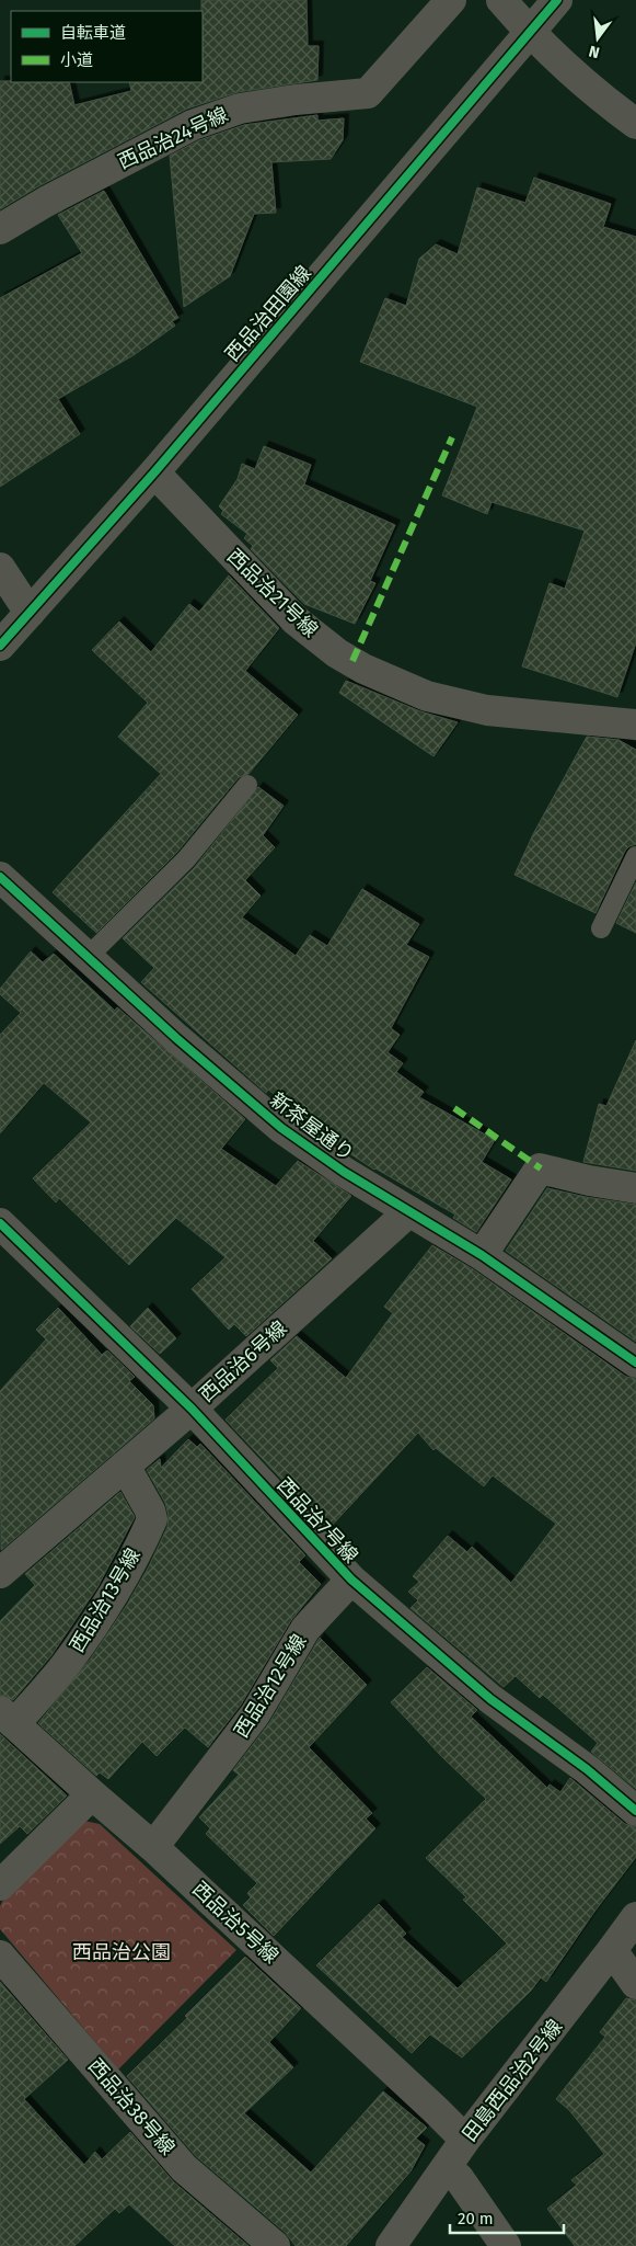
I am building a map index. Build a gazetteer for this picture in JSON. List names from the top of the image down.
{
  "streets": {
    "street": [
      "西品治24号線",
      "西品治田園線",
      "西品治21号線",
      "新茶屋通り",
      "西品治6号線",
      "西品治7号線",
      "西品治13号線",
      "西品治12号線",
      "西品治5号線",
      "田島西品治2号線",
      "西品治38号線"
    ]
  },
  "crossings": [
    ["西品治田園線", "西品治21号線"],
    ["新茶屋通り", "西品治6号線"],
    ["西品治6号線", "西品治7号線"],
    ["西品治6号線", "西品治13号線"],
    ["西品治7号線", "西品治12号線"],
    ["西品治13号線", "西品治5号線"],
    ["西品治12号線", "西品治5号線"],
    ["西品治5号線", "田島西品治2号線"]
  ],
  "parks": ["西品治公園"],
  "legend": ["自転車道", "小道"],
  "scale_bar": "20 m",
  "north": "bottom"
}
